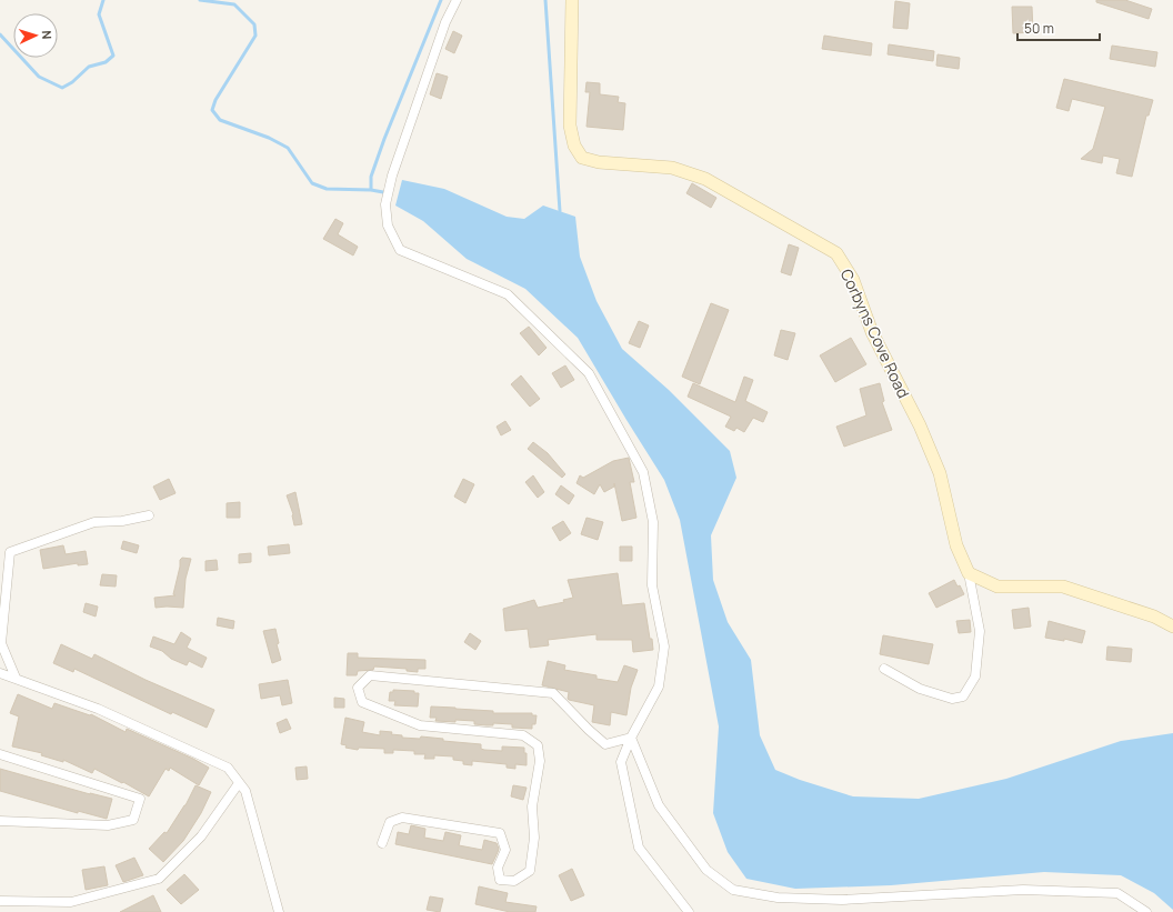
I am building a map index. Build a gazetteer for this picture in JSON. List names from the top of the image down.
{
  "streets": {
    "main road": ["Corbyns Cove Road"]
  },
  "scale_bar": "50 m",
  "north": "right"
}
